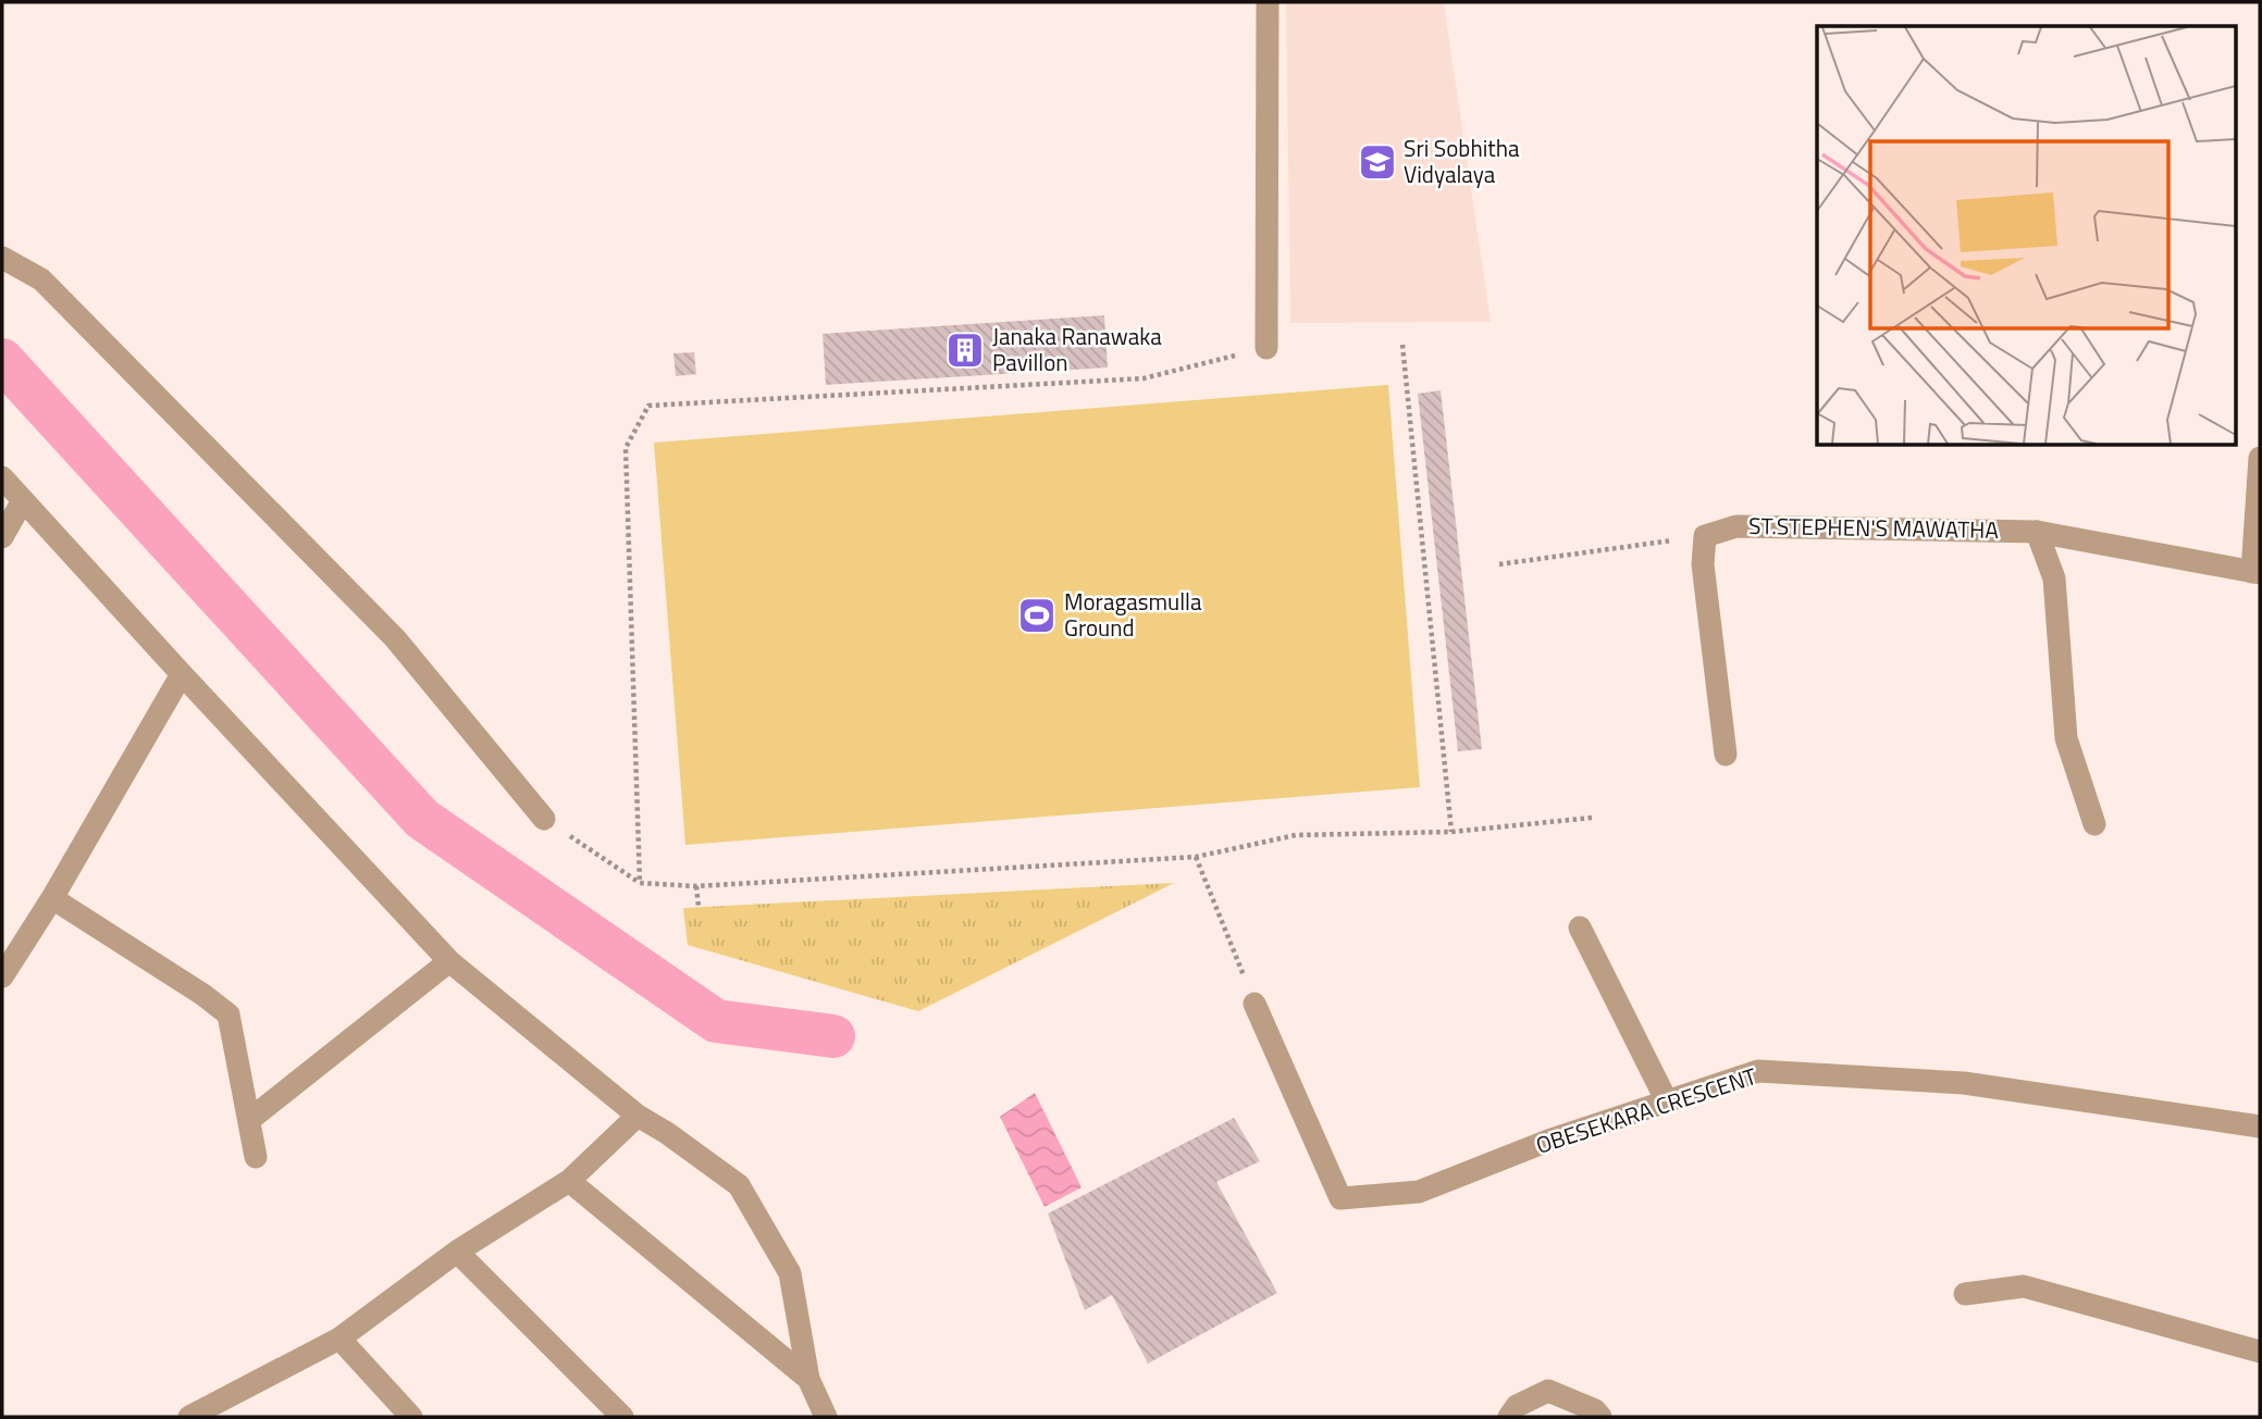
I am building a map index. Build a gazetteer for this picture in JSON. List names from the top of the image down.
{
  "streets": {
    "street": ["ST.STEPHEN'S MAWATHA", "OBESEKARA CRESCENT"]
  },
  "places": {
    "school or university": ["Sri Sobhitha Vidyalaya"],
    "building": ["Janaka Ranawaka Pavillon"],
    "sports": ["Moragasmulla Ground"]
  }
}
